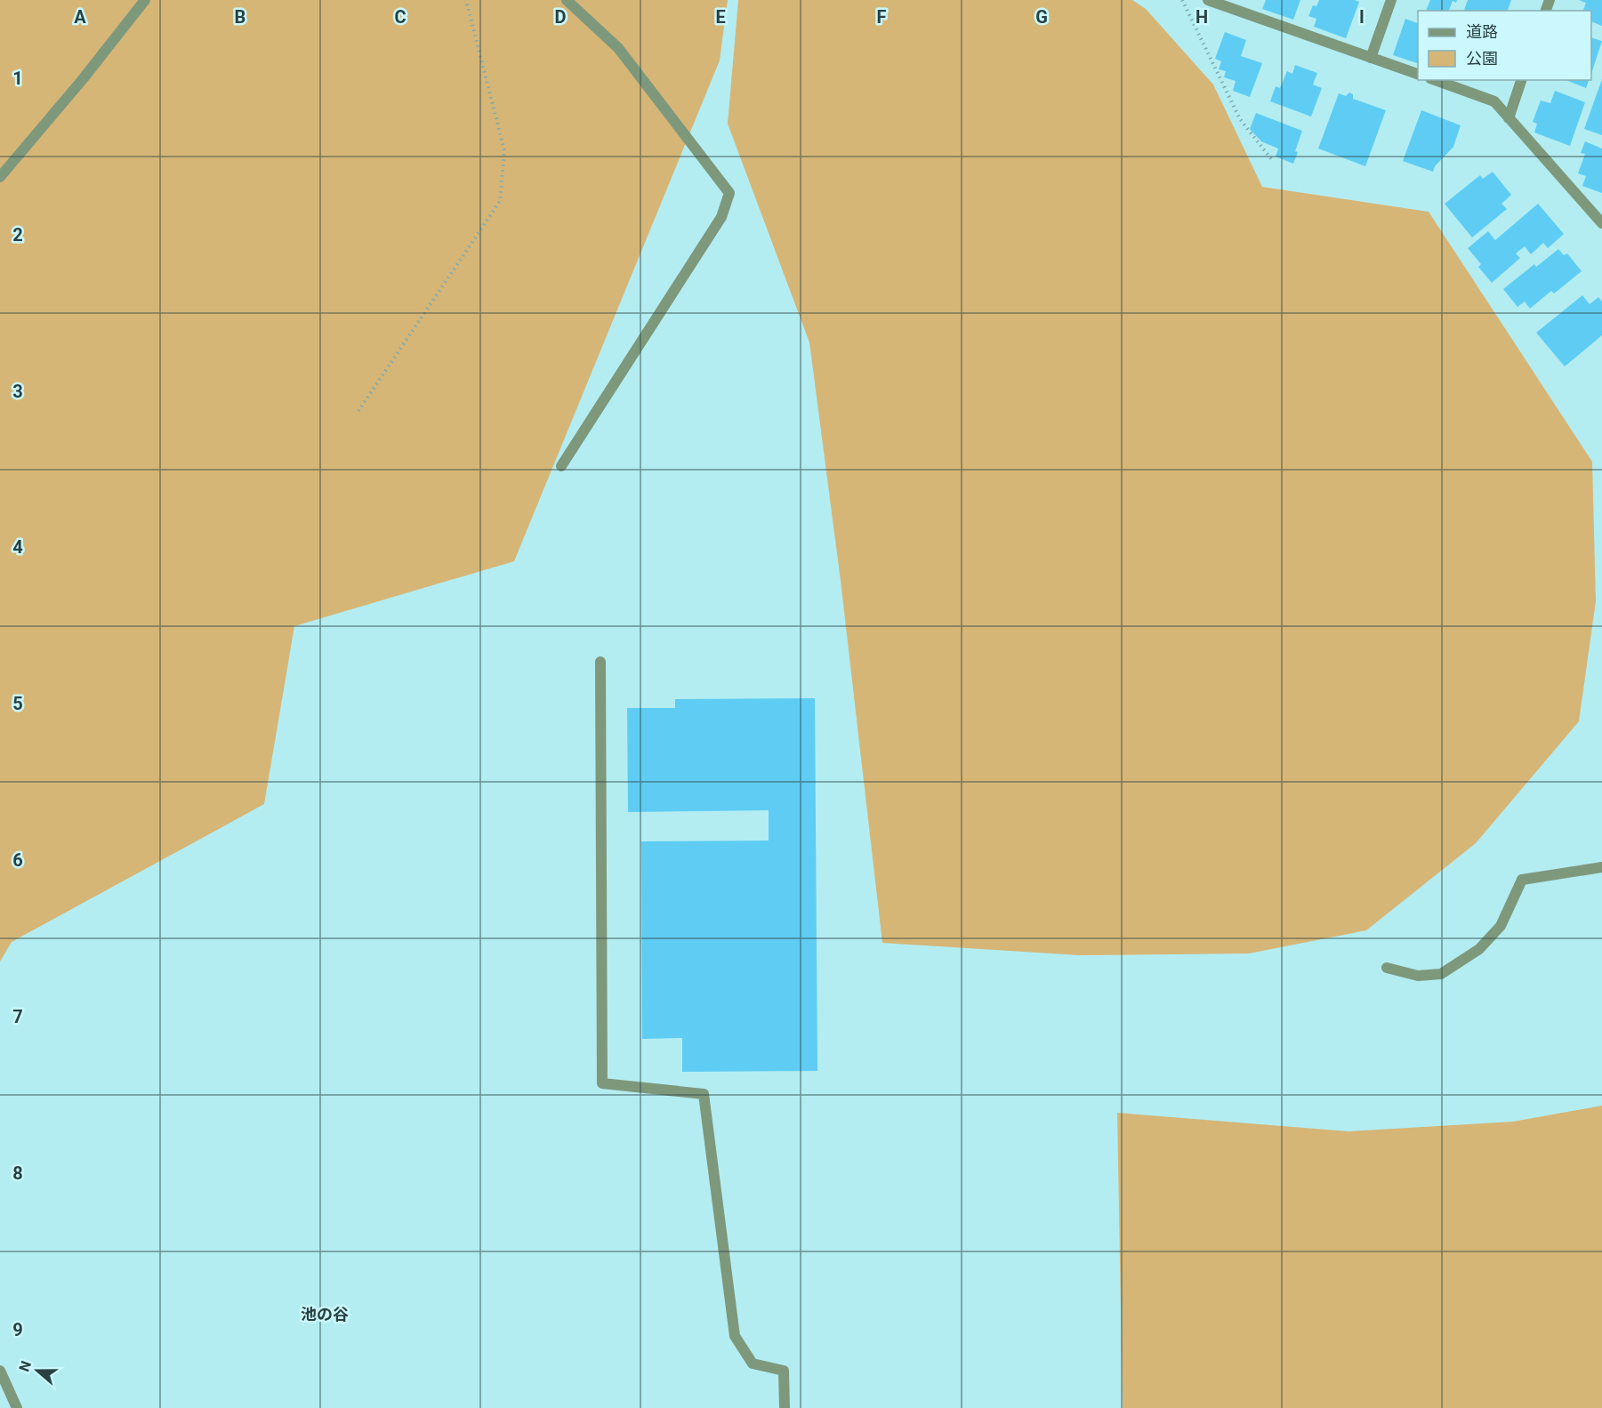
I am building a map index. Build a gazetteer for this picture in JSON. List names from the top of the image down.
{
  "districts": ["池の谷"],
  "legend": ["道路", "公園"],
  "north": "left",
  "grid": {
    "columns": [
      "A",
      "B",
      "C",
      "D",
      "E",
      "F",
      "G",
      "H",
      "I"
    ],
    "rows": [
      "1",
      "2",
      "3",
      "4",
      "5",
      "6",
      "7",
      "8",
      "9"
    ]
  }
}
